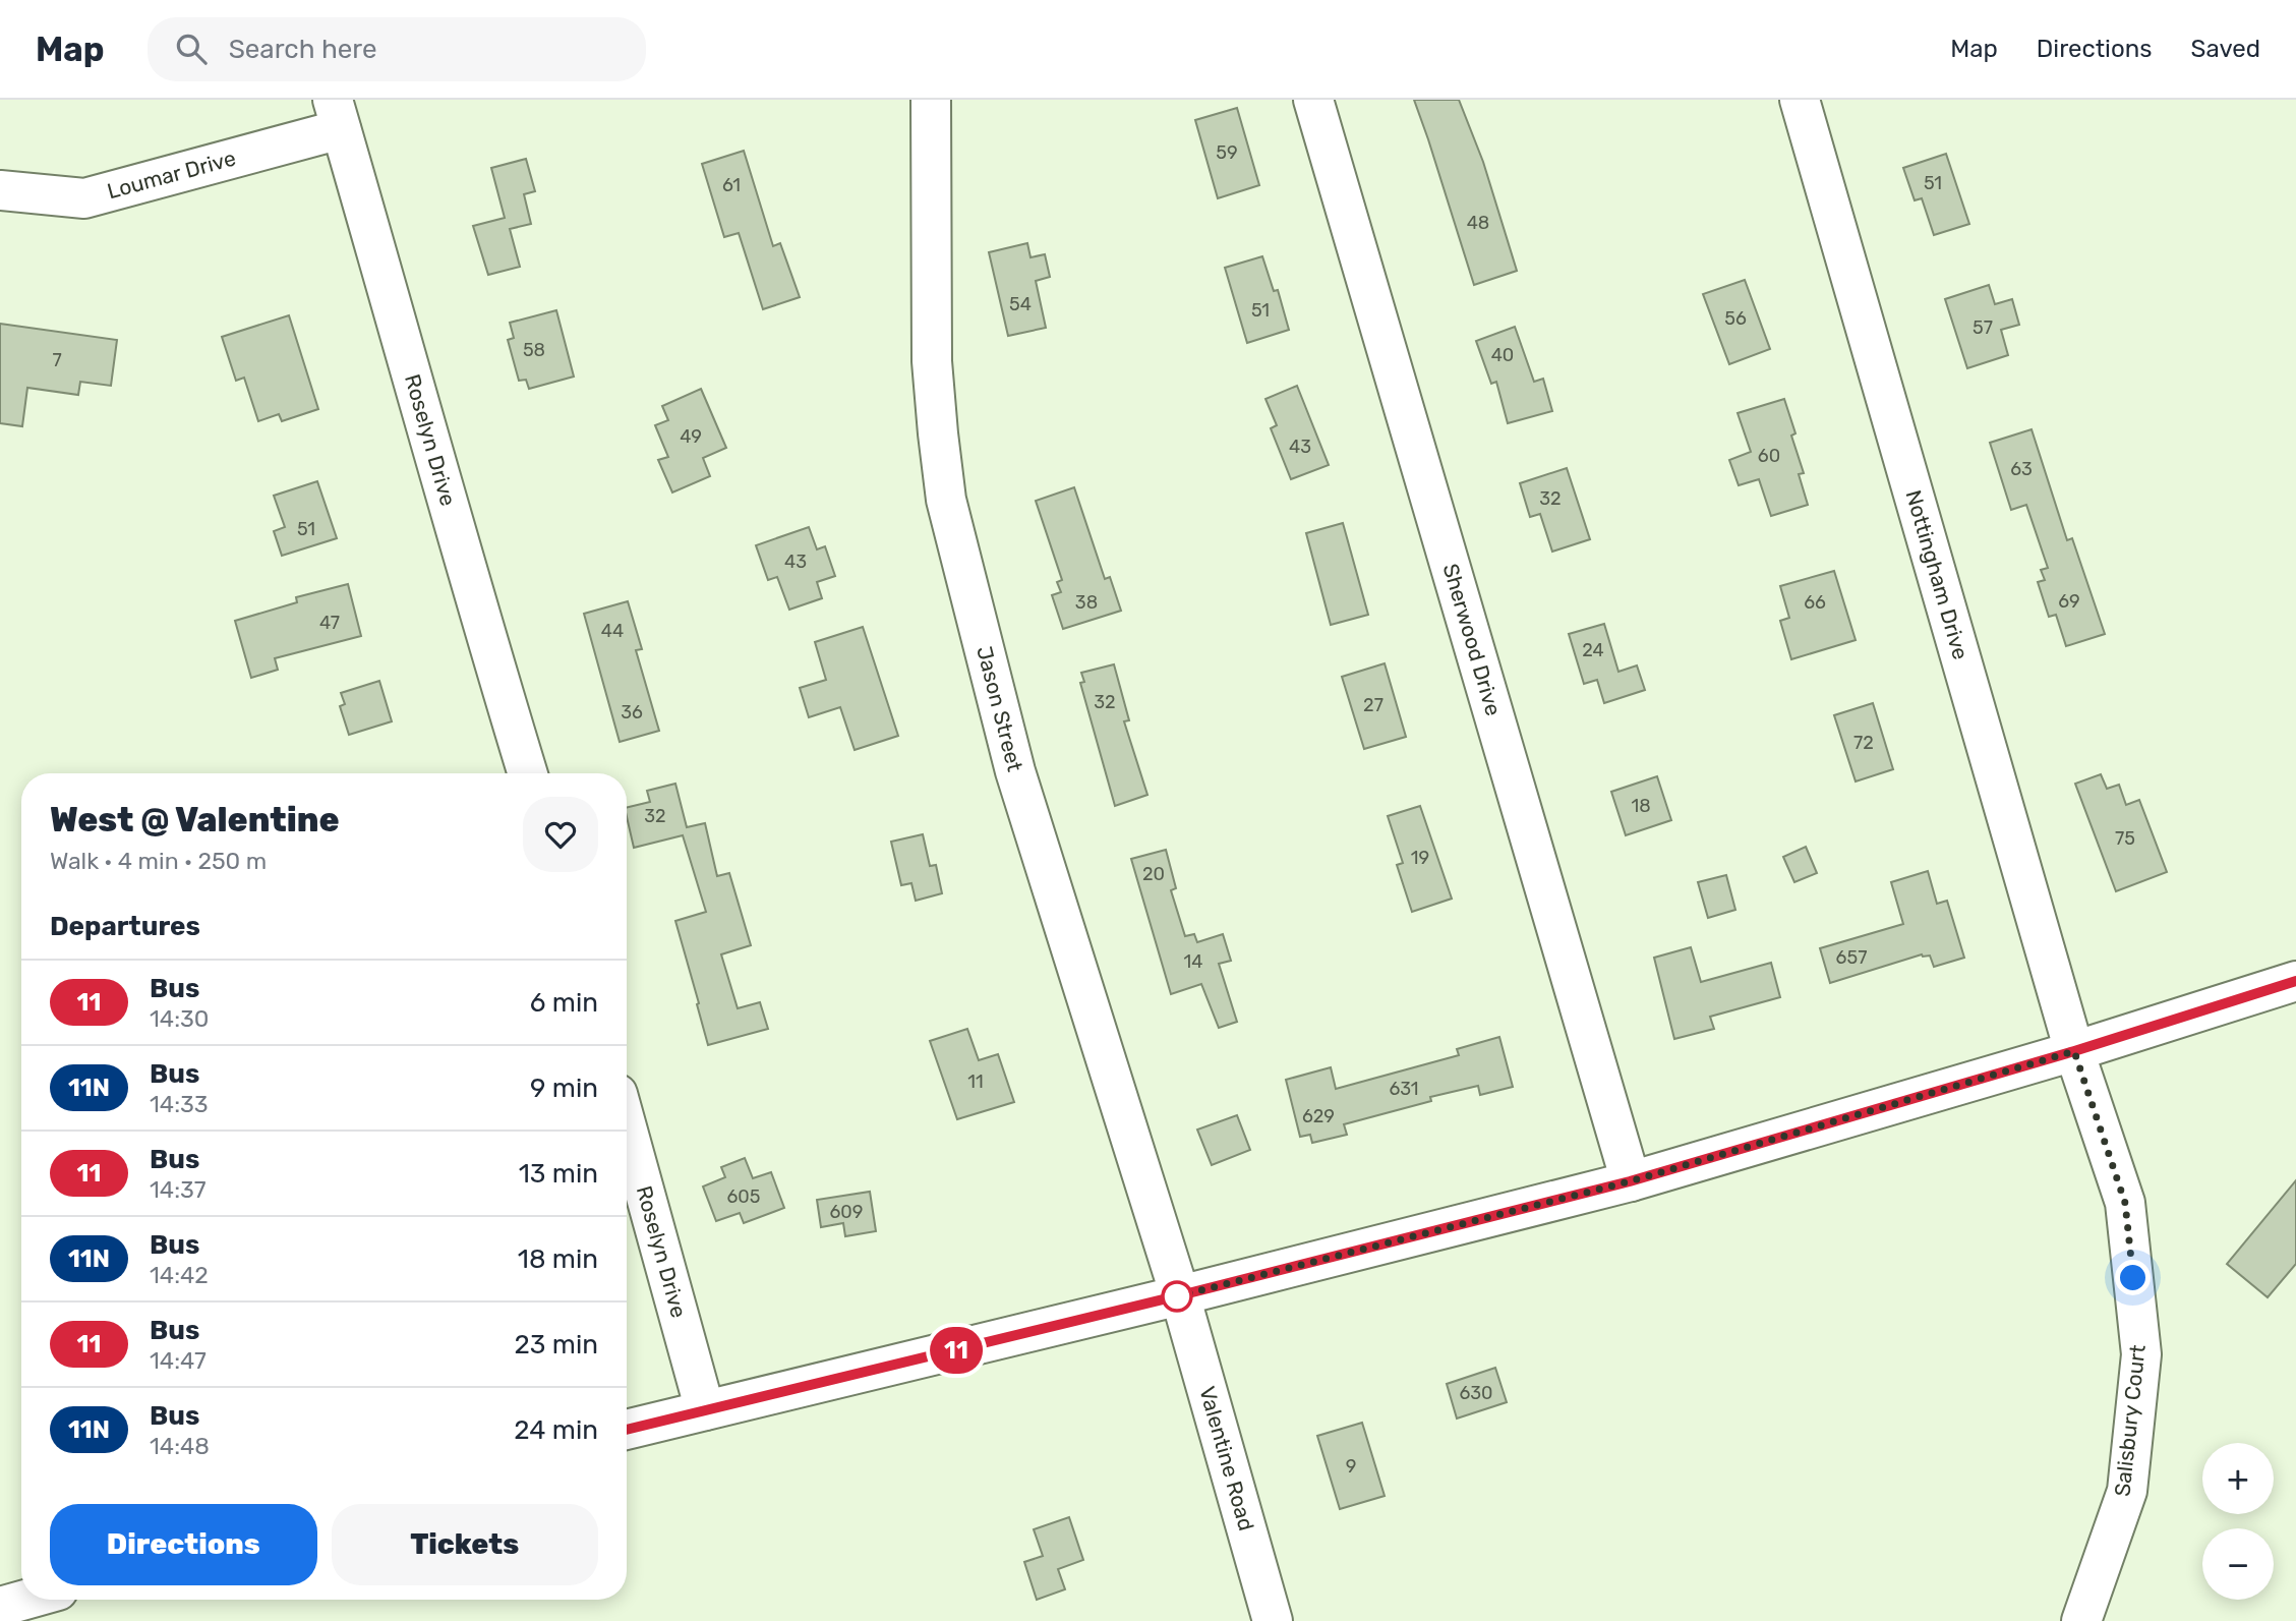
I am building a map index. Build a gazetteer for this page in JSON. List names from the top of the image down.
{
  "streets": {
    "street": [
      "Loumar Drive",
      "Roselyn Drive",
      "Nottingham Drive",
      "Sherwood Drive",
      "Jason Street",
      "Salisbury Court",
      "Valentine Road"
    ]
  },
  "crossings": [
    ["Loumar Drive", "Roselyn Drive"],
    ["Nottingham Drive", "Salisbury Court"],
    ["Jason Street", "Valentine Road"]
  ],
  "lines": ["bus line 11"],
  "house_numbers": [
    "59",
    "51",
    "61",
    "48",
    "54",
    "51",
    "56",
    "57",
    "58",
    "40",
    "7",
    "49",
    "43",
    "60",
    "63",
    "32",
    "51",
    "43",
    "69",
    "38",
    "66",
    "47",
    "44",
    "24",
    "32",
    "27",
    "36",
    "72",
    "18",
    "32",
    "75",
    "19",
    "20",
    "657",
    "14",
    "11",
    "631",
    "629",
    "605",
    "609",
    "630",
    "9"
  ],
  "page": {
    "header": "Map",
    "search": "Search here",
    "nav": ["Map", "Directions", "Saved"],
    "on_map": "11",
    "heading": [
      ["West @ Valentine", "Walk · 4 min · 250 m"],
      "Departures"
    ],
    "list": [
      {
        "mark": "11",
        "name": "Bus",
        "note": "14:30",
        "value": "6 min"
      },
      {
        "mark": "11N",
        "name": "Bus",
        "note": "14:33",
        "value": "9 min"
      },
      {
        "mark": "11",
        "name": "Bus",
        "note": "14:37",
        "value": "13 min"
      },
      {
        "mark": "11N",
        "name": "Bus",
        "note": "14:42",
        "value": "18 min"
      },
      {
        "mark": "11",
        "name": "Bus",
        "note": "14:47",
        "value": "23 min"
      },
      {
        "mark": "11N",
        "name": "Bus",
        "note": "14:48",
        "value": "24 min"
      }
    ],
    "map_buttons": ["+", "−"],
    "buttons": ["Directions", "Tickets"]
  }
}
